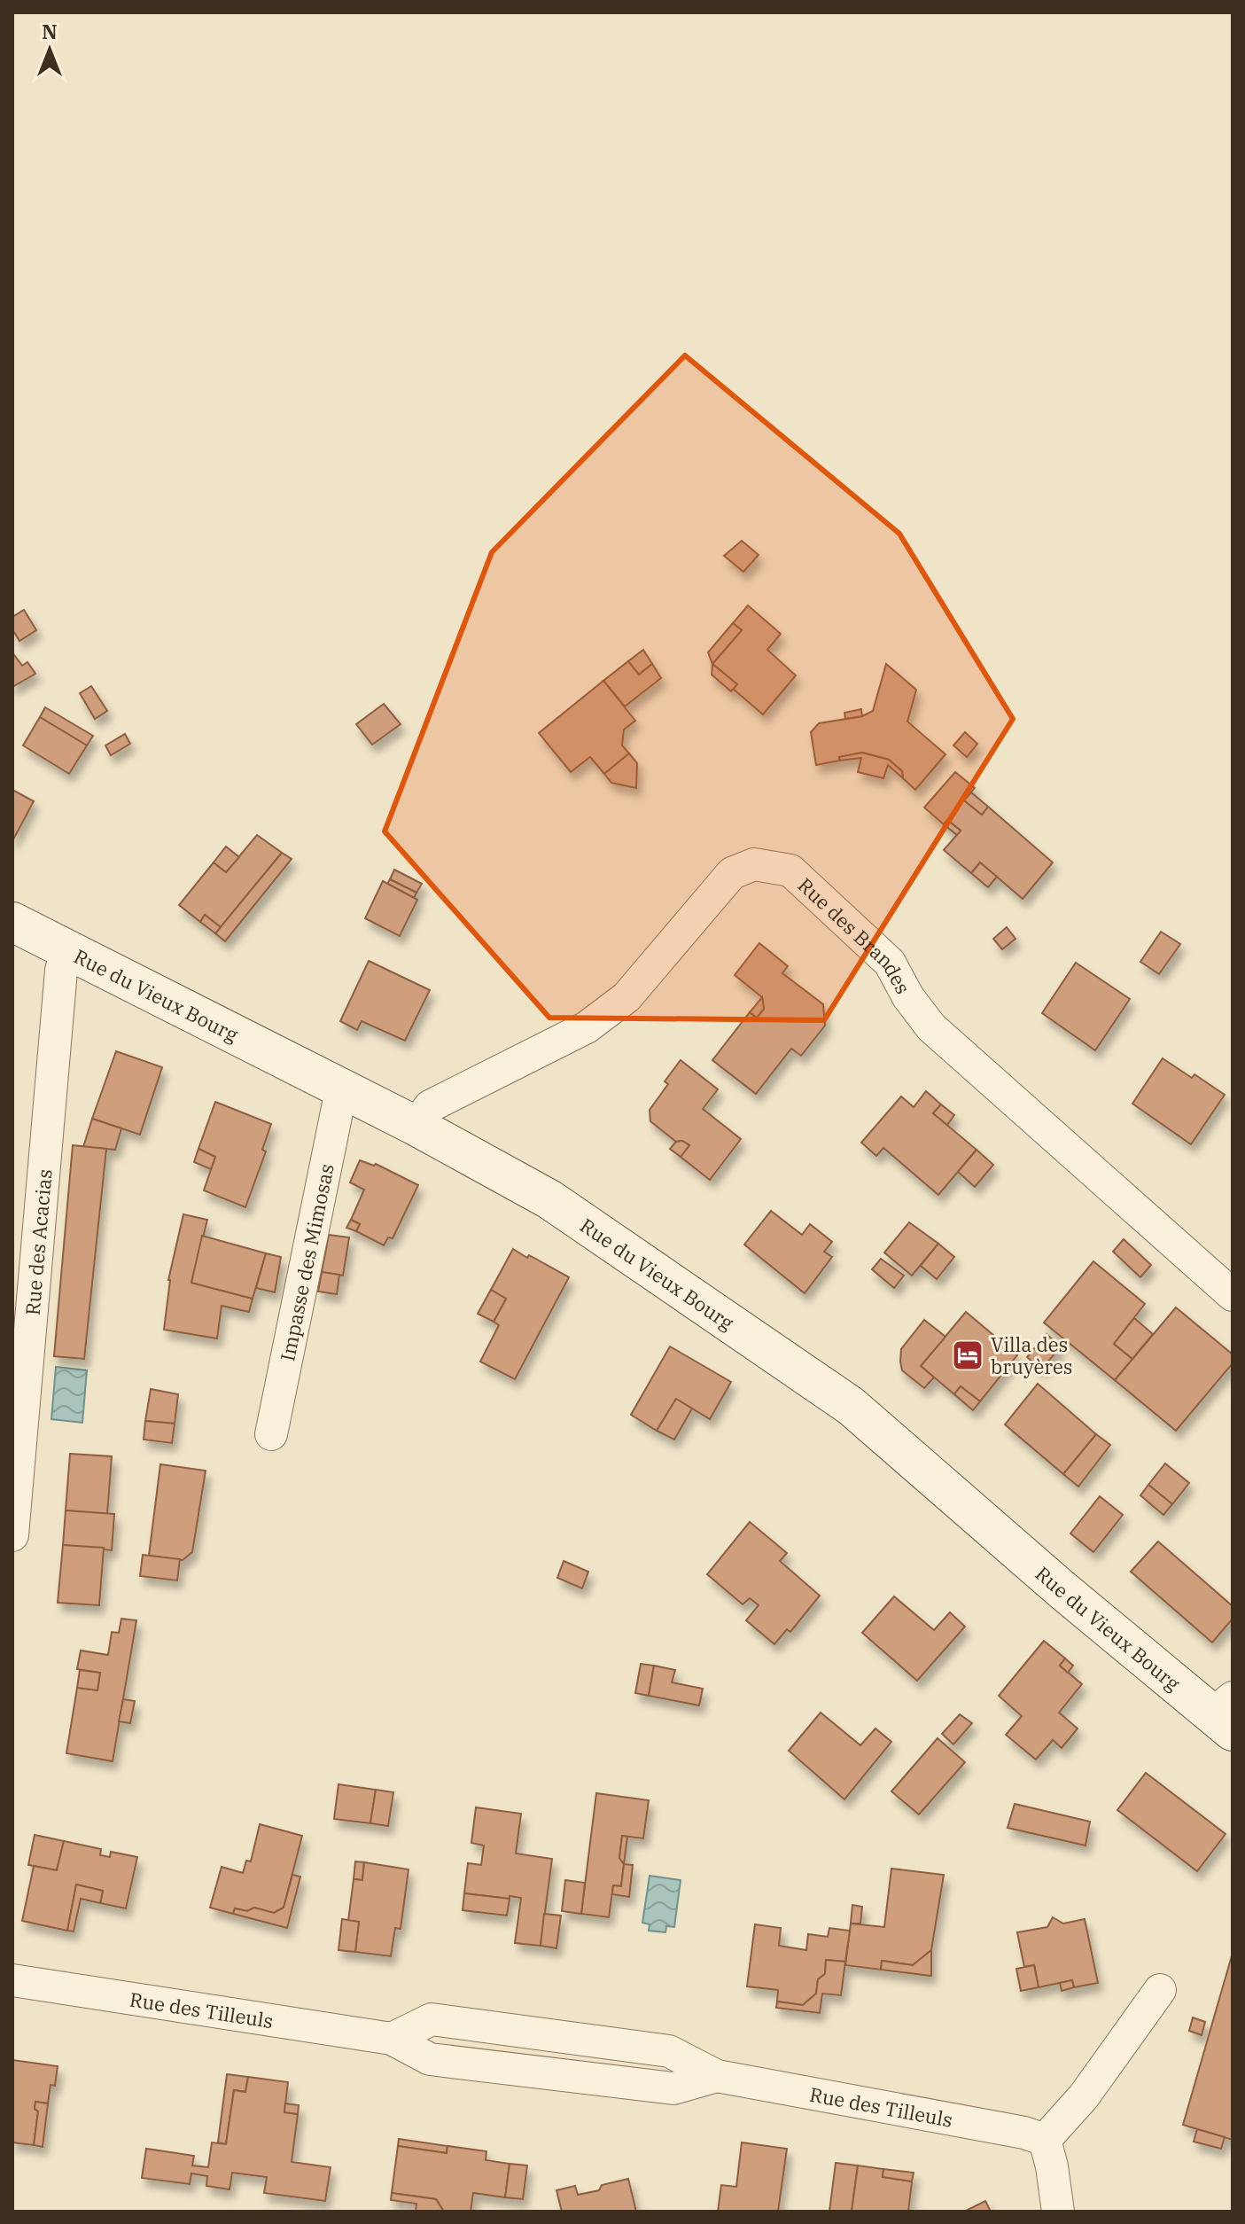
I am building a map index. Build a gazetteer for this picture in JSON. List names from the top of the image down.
{
  "streets": {
    "street": [
      "Rue des Brandes",
      "Rue du Vieux Bourg",
      "Rue des Acacias",
      "Impasse des Mimosas",
      "Rue des Tilleuls"
    ]
  },
  "crossings": [
    ["Rue des Brandes", "Rue du Vieux Bourg"],
    ["Rue du Vieux Bourg", "Rue des Acacias"],
    ["Rue du Vieux Bourg", "Impasse des Mimosas"]
  ],
  "places": {
    "hotel": ["Villa des bruyères"]
  },
  "north": "top"
}
